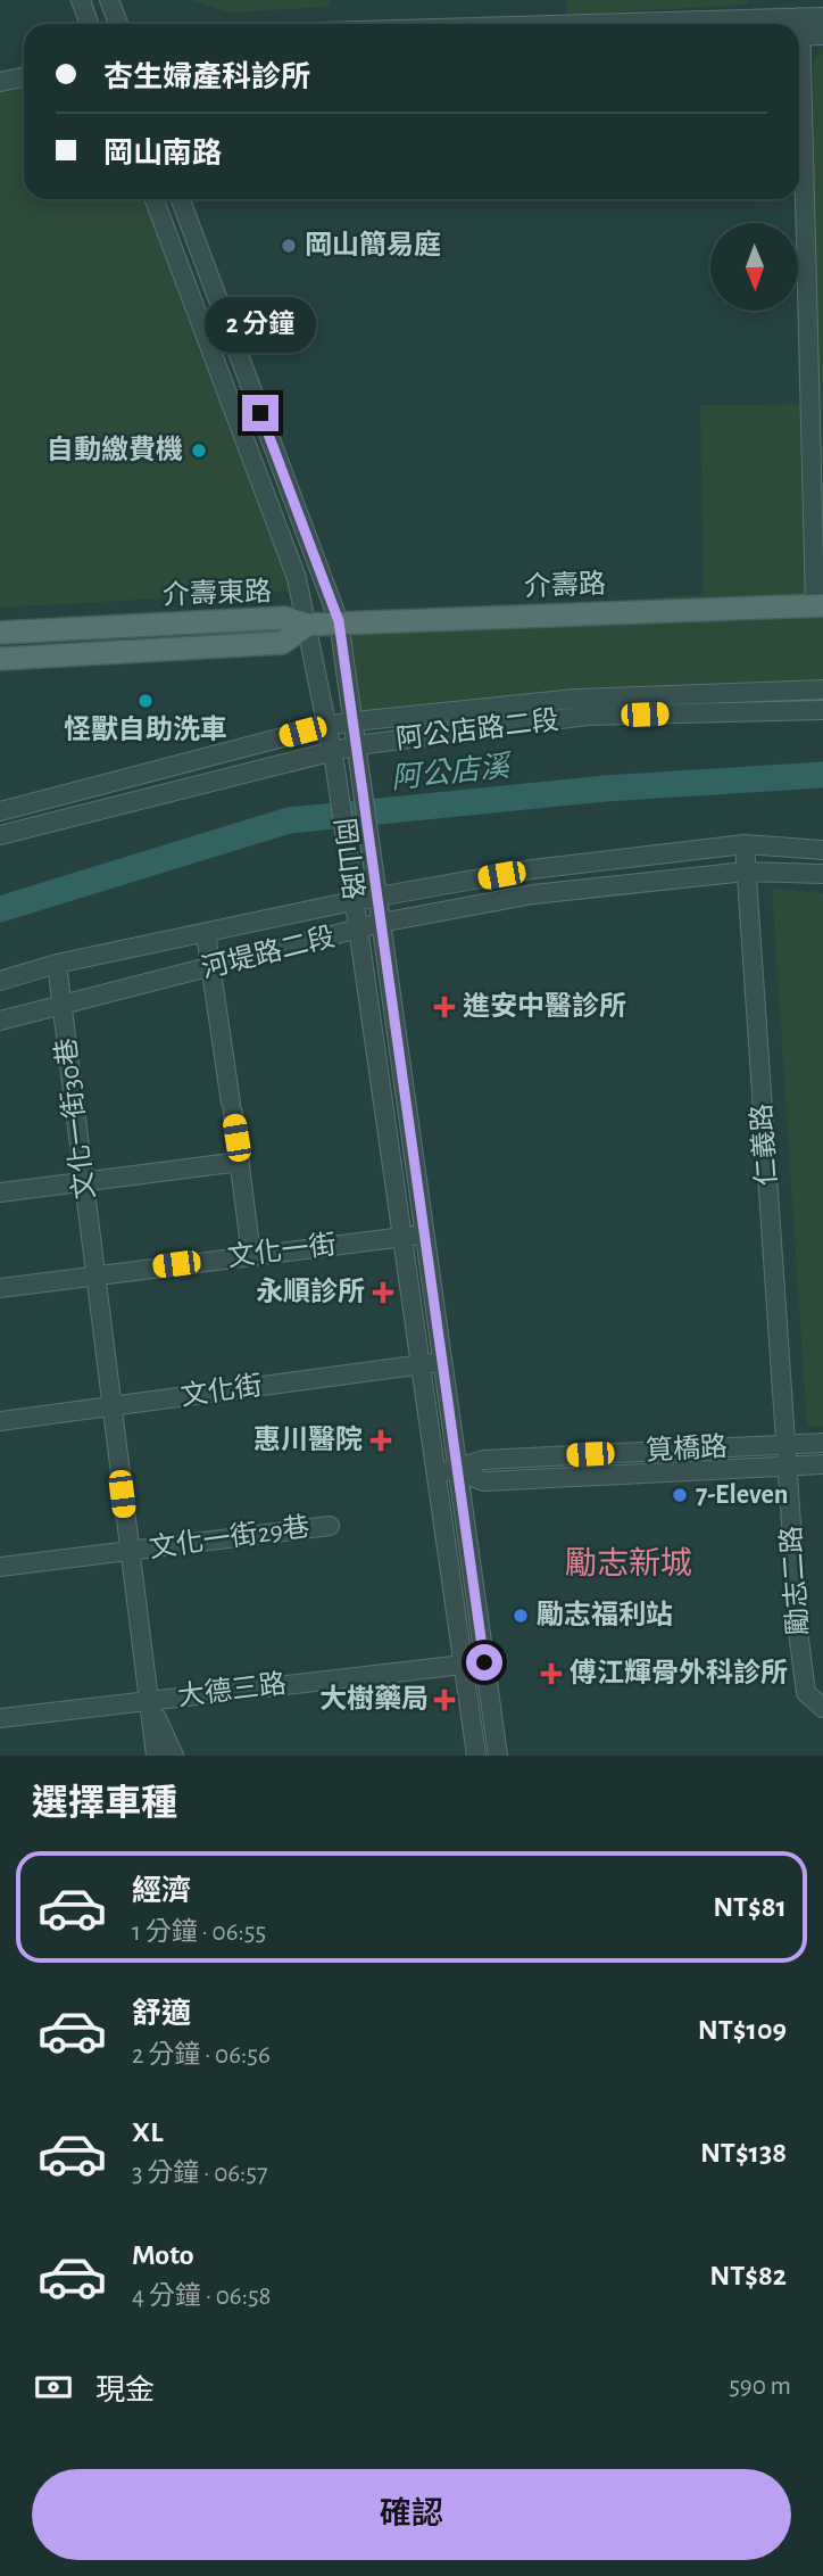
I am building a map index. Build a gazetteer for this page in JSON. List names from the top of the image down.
{
  "streets": {
    "main road": ["介壽路", "介壽東路"],
    "street": [
      "阿公店路二段",
      "岡山路",
      "河堤路二段",
      "文化一街30巷",
      "仁義路",
      "文化一街",
      "文化街",
      "筧橋路",
      "文化一街29巷",
      "勵志二路",
      "大德三路"
    ]
  },
  "crossings": [
    ["介壽路", "介壽東路"],
    ["介壽路", "岡山路"],
    ["介壽東路", "岡山路"],
    ["阿公店路二段", "岡山路"],
    ["岡山路", "河堤路二段"],
    ["岡山路", "文化一街"],
    ["岡山路", "文化街"],
    ["岡山路", "筧橋路"],
    ["岡山路", "大德三路"],
    ["河堤路二段", "文化一街30巷"],
    ["河堤路二段", "仁義路"],
    ["文化一街30巷", "文化一街"],
    ["文化一街30巷", "文化一街29巷"],
    ["仁義路", "筧橋路"],
    ["仁義路", "勵志二路"],
    ["文化一街", "文化一街29巷"],
    ["文化街", "文化一街29巷"],
    ["筧橋路", "勵志二路"],
    ["文化一街29巷", "大德三路"]
  ],
  "districts": ["勵志新城"],
  "water": ["阿公店溪"],
  "places": {
    "other": [
      "岡山簡易庭",
      "自動繳費機",
      "怪獸自助洗車",
      "7-Eleven",
      "勵志福利站"
    ],
    "health": [
      "進安中醫診所",
      "永順診所",
      "惠川醫院",
      "傅江輝骨外科診所",
      "大樹藥局"
    ]
  },
  "north": "bottom",
  "page": {
    "banner": ["杏生婦產科診所", "岡山南路"],
    "bubble": "2 分鐘",
    "heading": "選擇車種",
    "list": [
      {
        "name": "經濟",
        "note": "1 分鐘 · 06:55",
        "value": "NT$81"
      },
      {
        "name": "舒適",
        "note": "2 分鐘 · 06:56",
        "value": "NT$109"
      },
      {
        "name": "XL",
        "note": "3 分鐘 · 06:57",
        "value": "NT$138"
      },
      {
        "name": "Moto",
        "note": "4 分鐘 · 06:58",
        "value": "NT$82"
      }
    ],
    "pay": ["現金", "590 m"],
    "buttons": "確認"
  }
}
